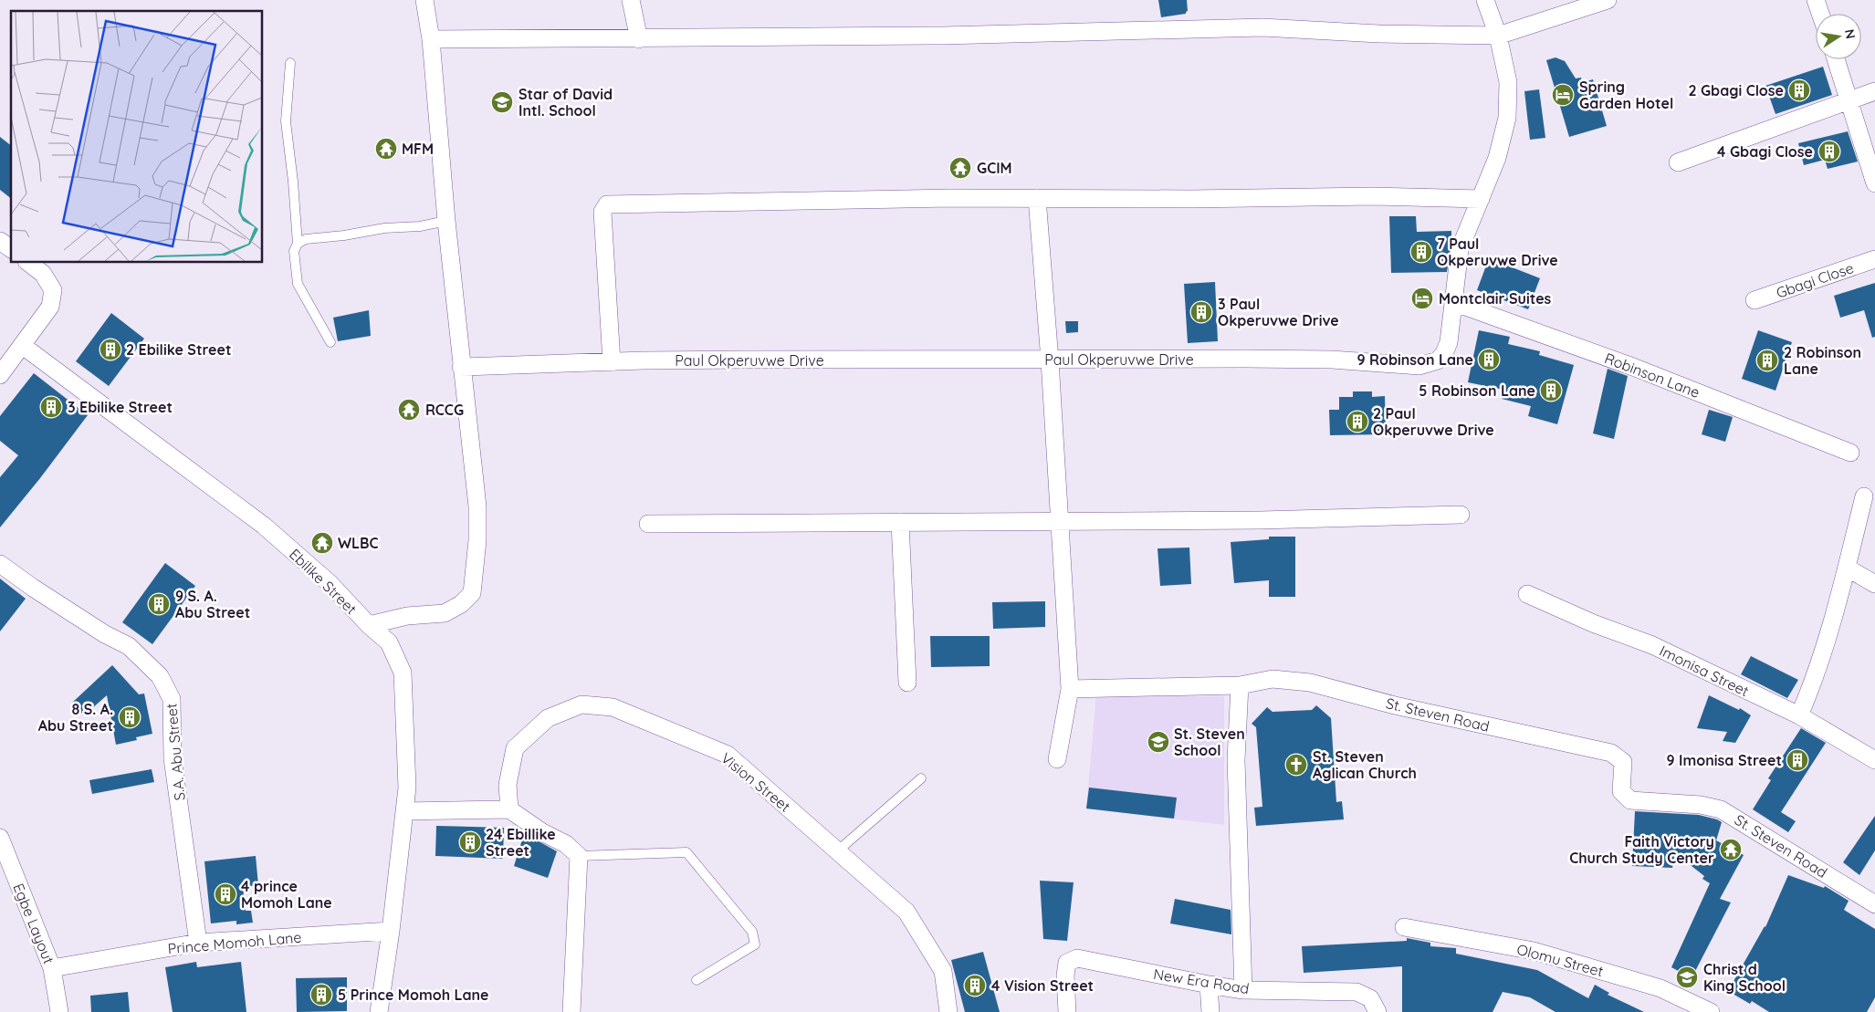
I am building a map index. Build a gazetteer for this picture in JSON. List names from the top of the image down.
{
  "streets": {
    "street": [
      "Gbagi Close",
      "Paul Okperuvwe Drive",
      "Robinson Lane",
      "Ebilike Street",
      "Imonisa Street",
      "St. Steven Road",
      "S.A. Abu Street",
      "Vision Street",
      "Egbe Layout",
      "Prince Momoh Lane",
      "Olomu Street",
      "New Era Road"
    ]
  },
  "crossings": [
    ["Paul Okperuvwe Drive", "Robinson Lane"],
    ["Ebilike Street", "Prince Momoh Lane"],
    ["S.A. Abu Street", "Prince Momoh Lane"],
    ["Egbe Layout", "Prince Momoh Lane"]
  ],
  "places": {
    "building": [
      "2 Gbagi Close",
      "4 Gbagi Close",
      "7 Paul Okperuvwe Drive",
      "3 Paul Okperuvwe Drive",
      "2 Ebilike Street",
      "9 Robinson Lane",
      "2 Robinson Lane",
      "5 Robinson Lane",
      "3 Ebilike Street",
      "2 Paul Okperuvwe Drive",
      "9 S. A. Abu Street",
      "8 S. A. Abu Street",
      "9 Imonisa Street",
      "24 Ebillike Street",
      "4 prince Momoh Lane",
      "4 Vision Street",
      "5 Prince Momoh Lane"
    ],
    "hotel": ["Spring Garden Hotel", "Montclair Suites"],
    "school or university": ["Star of David Intl. School", "St. Steven School", "Christ d King School"],
    "temple": [
      "MFM",
      "GCIM",
      "RCCG",
      "WLBC",
      "Faith Victory Church Study Center"
    ],
    "church": ["St. Steven Aglican Church"]
  },
  "north": "right"
}
